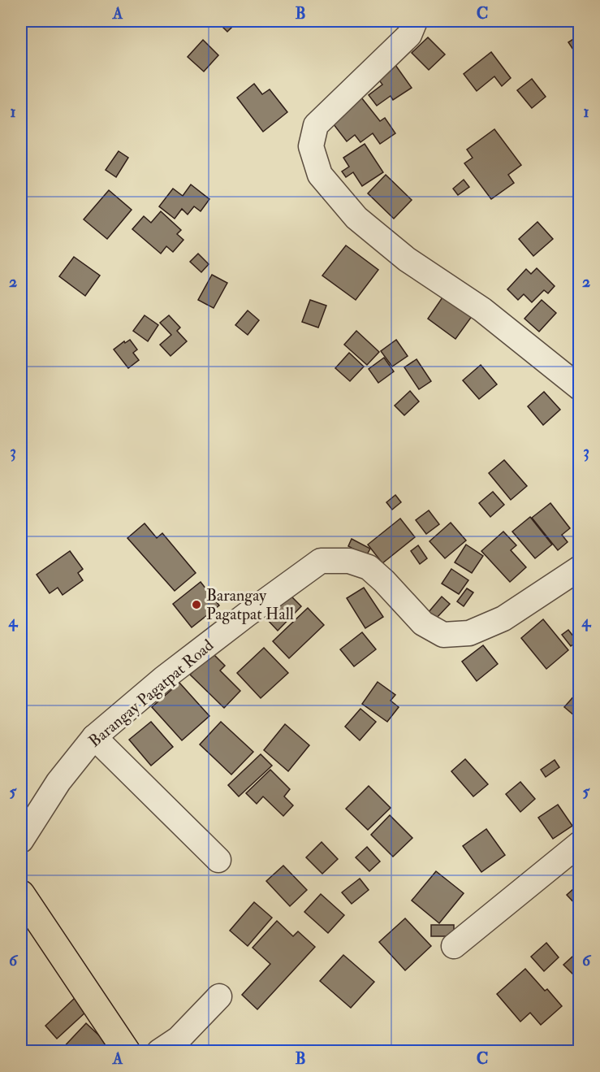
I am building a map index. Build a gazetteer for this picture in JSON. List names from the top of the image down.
{
  "streets": {
    "street": ["Barangay Pagatpat Road"]
  },
  "places": ["Barangay Pagatpat Hall"],
  "grid": {
    "columns": ["A", "B", "C"],
    "rows": [
      "1",
      "2",
      "3",
      "4",
      "5",
      "6"
    ]
  }
}
